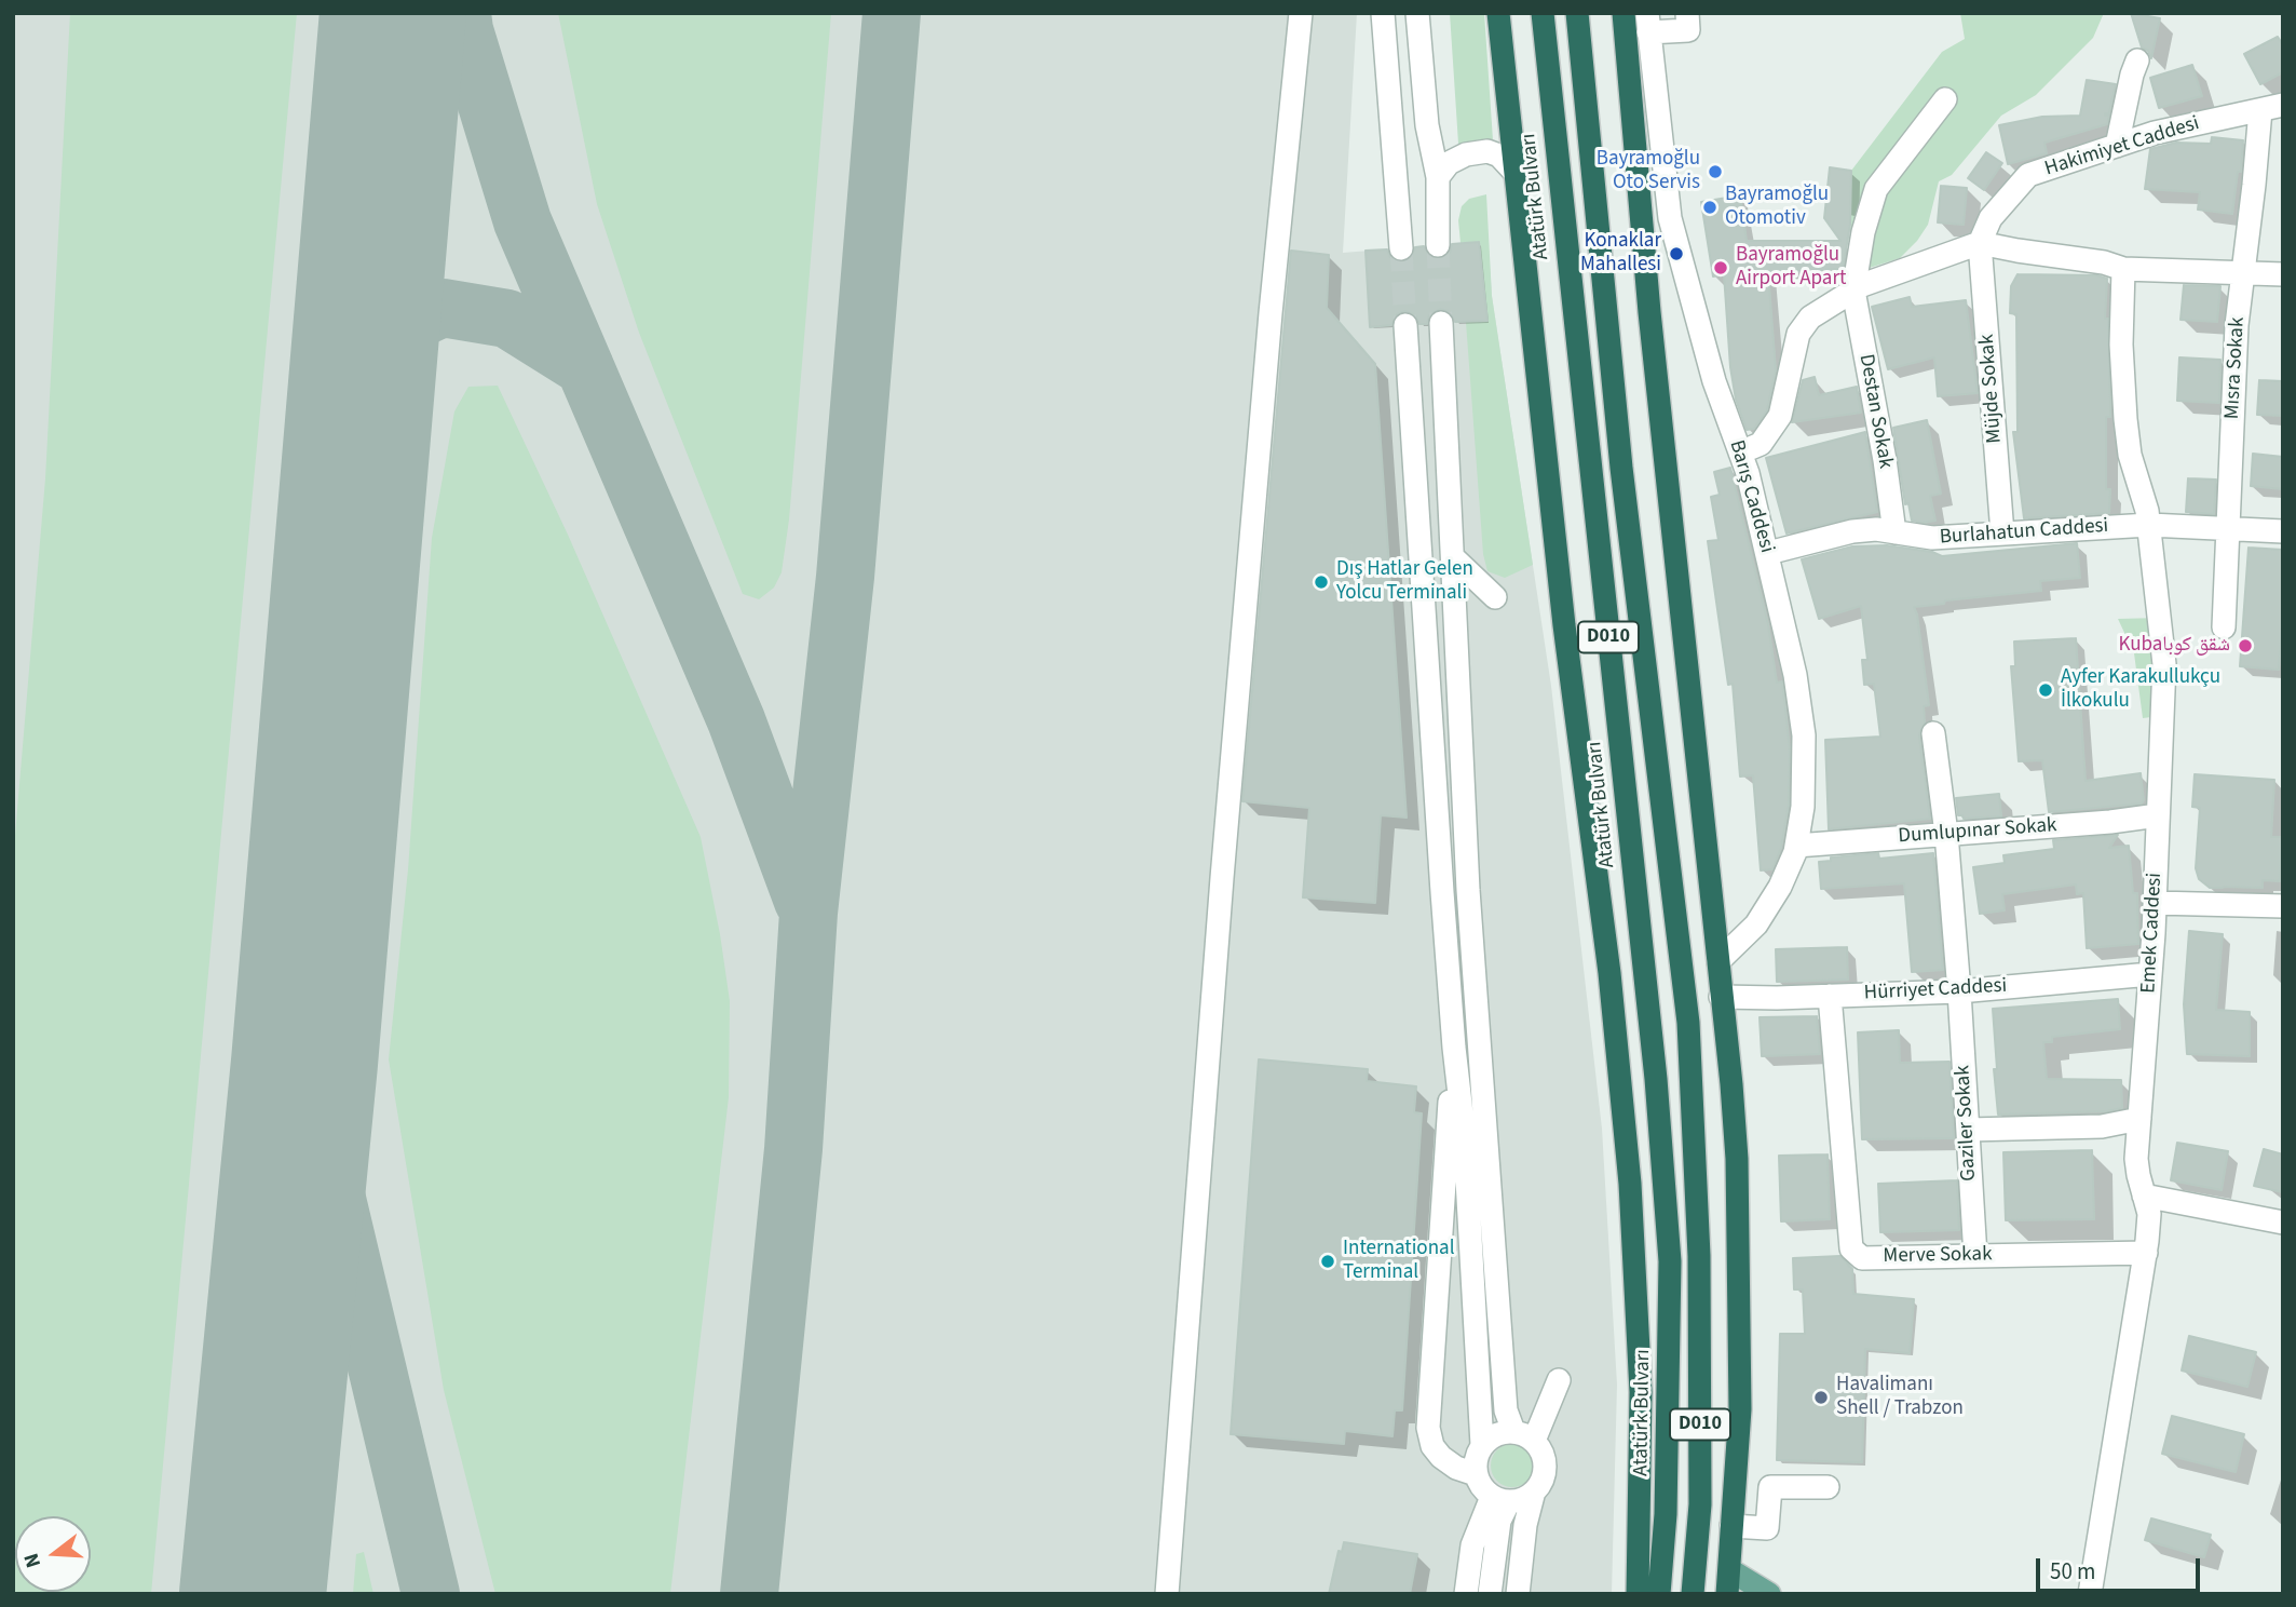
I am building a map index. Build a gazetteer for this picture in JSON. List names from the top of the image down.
{
  "streets": {
    "highway": ["Atatürk Bulvarı", "D010"],
    "street": [
      "Hakimiyet Caddesi",
      "Mısra Sokak",
      "Müjde Sokak",
      "Destan Sokak",
      "Barış Caddesi",
      "Burlahatun Caddesi",
      "Dumlupınar Sokak",
      "Emek Caddesi",
      "Hürriyet Caddesi",
      "Gaziler Sokak",
      "Merve Sokak"
    ]
  },
  "crossings": [
    ["Hakimiyet Caddesi", "Mısra Sokak"],
    ["Hakimiyet Caddesi", "Müjde Sokak"],
    ["Mısra Sokak", "Burlahatun Caddesi"],
    ["Müjde Sokak", "Burlahatun Caddesi"],
    ["Destan Sokak", "Burlahatun Caddesi"],
    ["Barış Caddesi", "Burlahatun Caddesi"],
    ["Barış Caddesi", "Dumlupınar Sokak"],
    ["Burlahatun Caddesi", "Emek Caddesi"],
    ["Dumlupınar Sokak", "Emek Caddesi"],
    ["Dumlupınar Sokak", "Gaziler Sokak"],
    ["Emek Caddesi", "Hürriyet Caddesi"],
    ["Emek Caddesi", "Merve Sokak"],
    ["Hürriyet Caddesi", "Gaziler Sokak"],
    ["Hürriyet Caddesi", "Merve Sokak"],
    ["Gaziler Sokak", "Merve Sokak"]
  ],
  "places": [
    "Bayramoğlu Oto Servis",
    "Bayramoğlu Otomotiv",
    "Konaklar Mahallesi",
    "Bayramoğlu Airport Apart",
    "Dış Hatlar Gelen Yolcu Terminali",
    "Kubaشقق كوبا",
    "Ayfer Karakullukçu İlkokulu",
    "International Terminal",
    "Havalimanı Shell / Trabzon"
  ],
  "scale_bar": "50 m",
  "north": "left"
}
